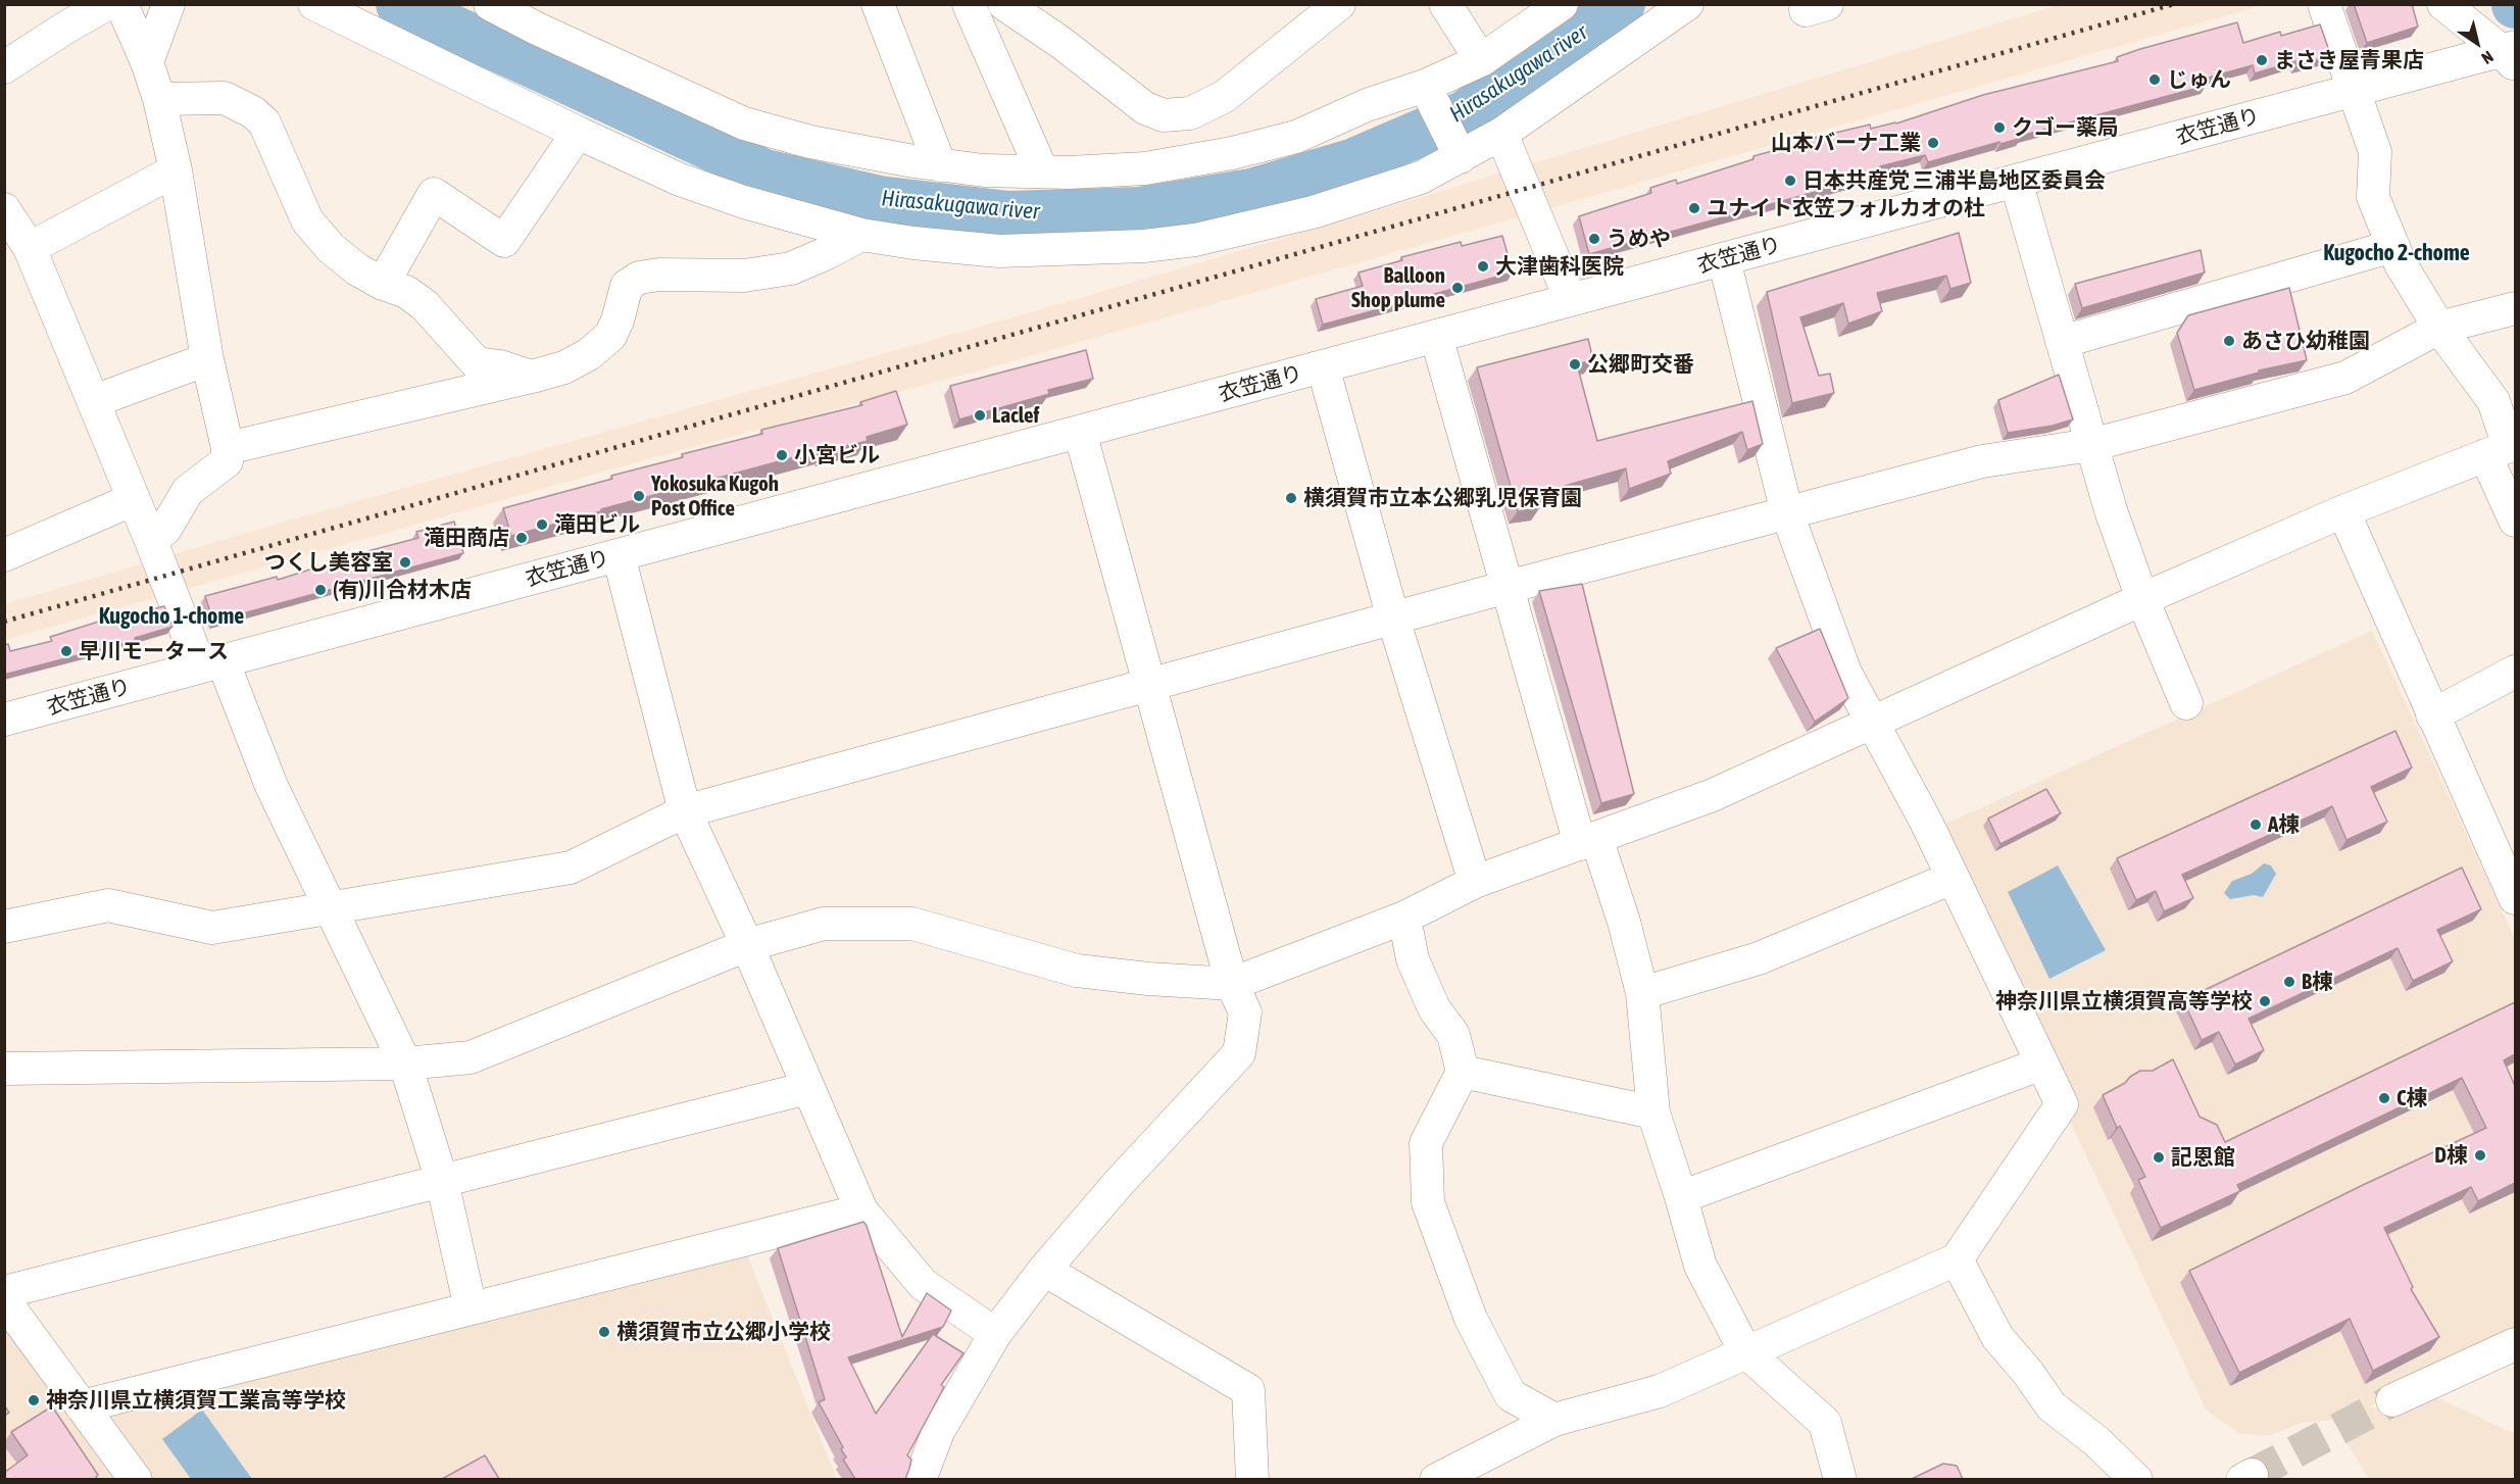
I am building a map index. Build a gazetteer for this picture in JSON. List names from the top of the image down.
{
  "streets": {
    "street": ["衣笠通り"]
  },
  "districts": ["Kugocho 2-chome", "Kugocho 1-chome"],
  "water": ["Hirasakugawa river"],
  "places": [
    "まさき屋青果店",
    "じゅん",
    "クゴー薬局",
    "山本バーナ工業",
    "日本共産党 三浦半島地区委員会",
    "ユナイト衣笠フォルカオの杜",
    "うめや",
    "大津歯科医院",
    "Balloon Shop plume",
    "あさひ幼稚園",
    "公郷町交番",
    "Laclef",
    "小宮ビル",
    "Yokosuka Kugoh Post Office",
    "横須賀市立本公郷乳児保育園",
    "滝田ビル",
    "滝田商店",
    "つくし美容室",
    "(有)川合材木店",
    "早川モータース",
    "A棟",
    "B棟",
    "神奈川県立横須賀高等学校",
    "C棟",
    "D棟",
    "記恩館",
    "横須賀市立公郷小学校",
    "神奈川県立横須賀工業高等学校"
  ],
  "north": "bottom right"
}
